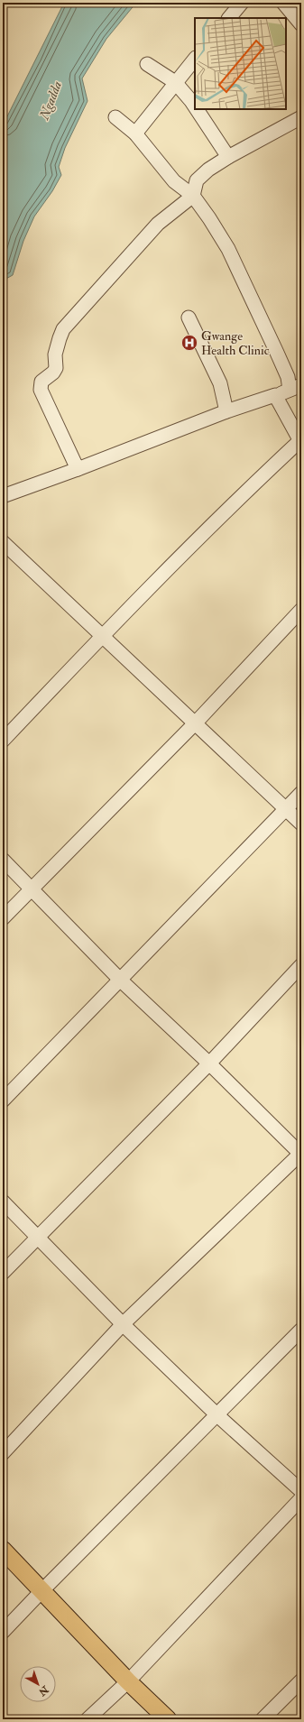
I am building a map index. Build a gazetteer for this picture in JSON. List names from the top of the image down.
{
  "water": ["Ngadda"],
  "places": {
    "hospital": ["Gwange Health Clinic"]
  },
  "north": "bottom right"
}
